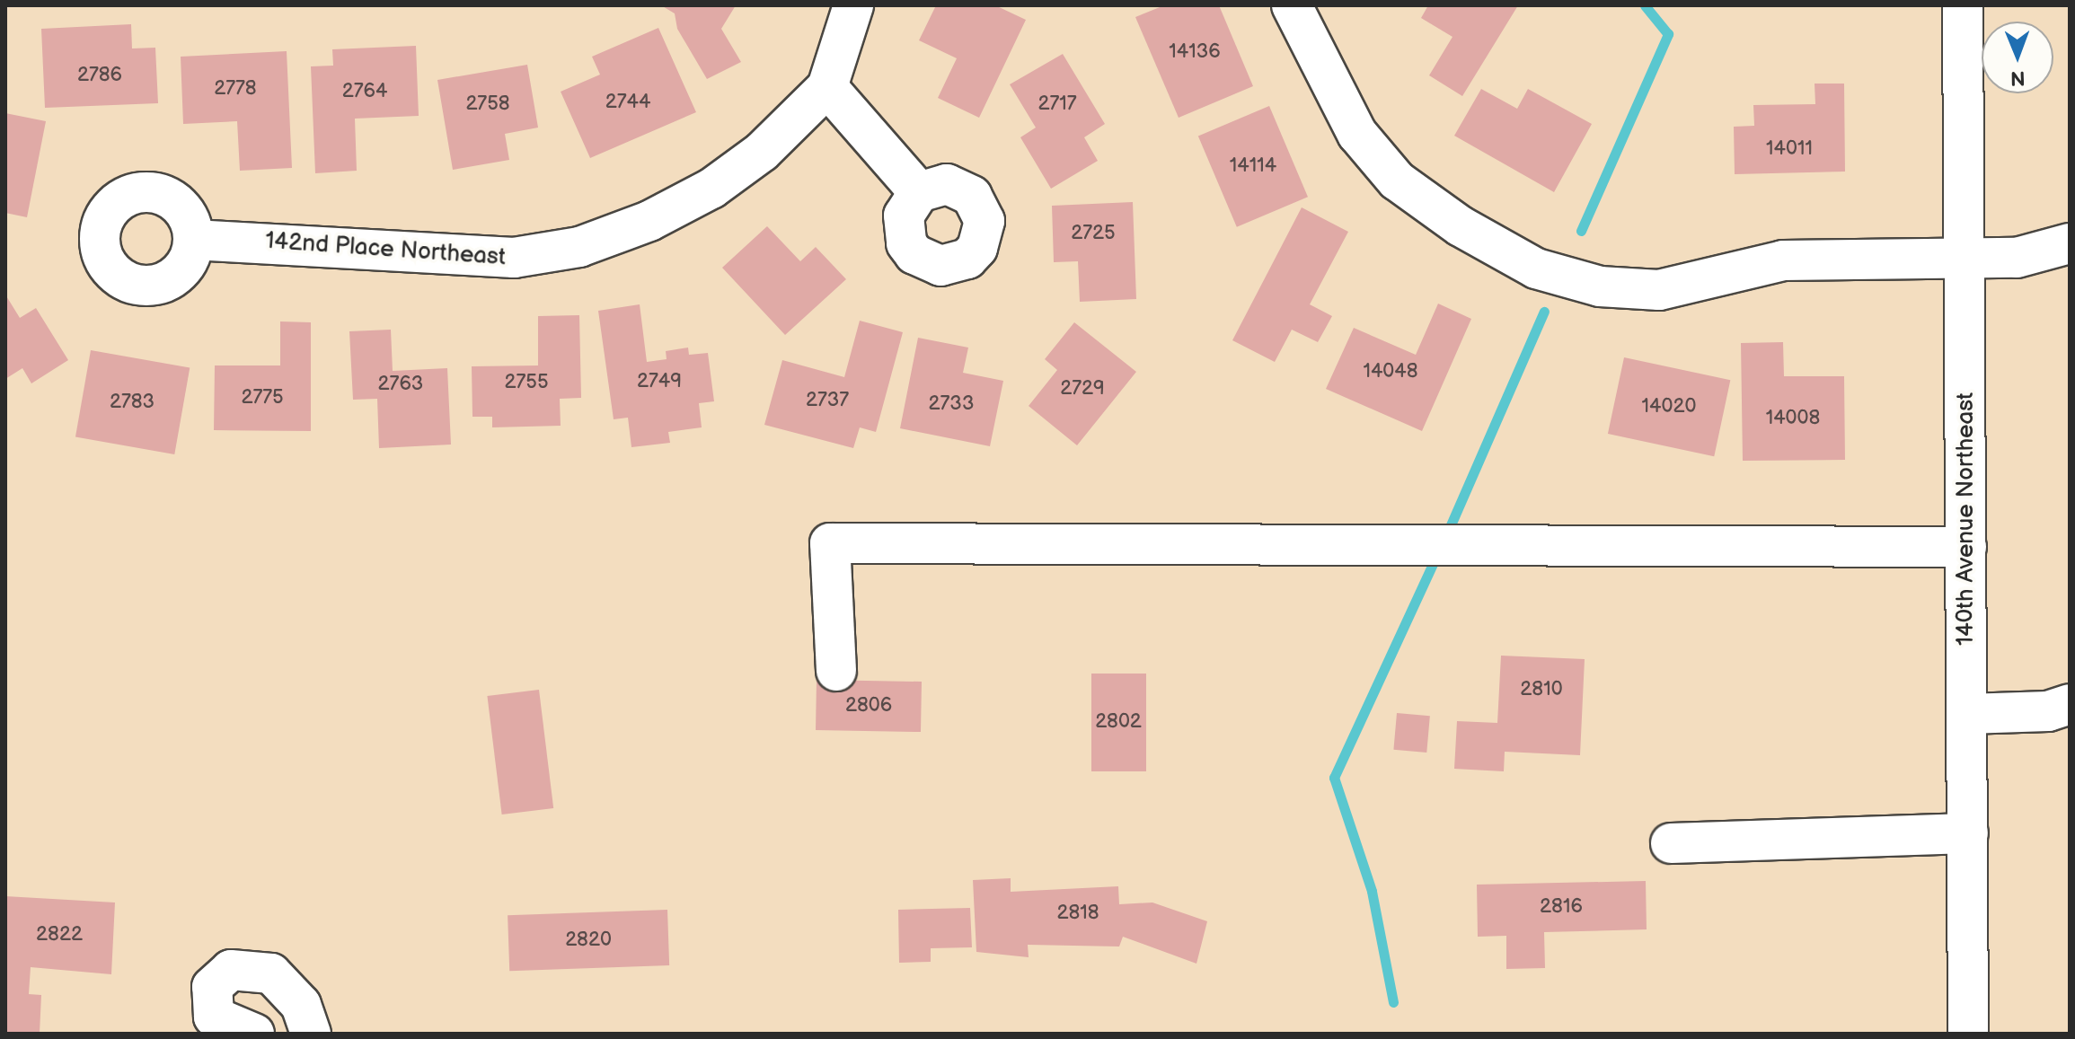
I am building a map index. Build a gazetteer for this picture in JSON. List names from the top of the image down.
{
  "streets": {
    "street": ["142nd Place Northeast", "140th Avenue Northeast"]
  },
  "house_numbers": [
    "14136",
    "2786",
    "2778",
    "2764",
    "2744",
    "2758",
    "2717",
    "14011",
    "14114",
    "2725",
    "14048",
    "2749",
    "2755",
    "2763",
    "2729",
    "2775",
    "2737",
    "2783",
    "2733",
    "14020",
    "14008",
    "2810",
    "2806",
    "2802",
    "2816",
    "2818",
    "2822",
    "2820"
  ],
  "north": "bottom"
}
